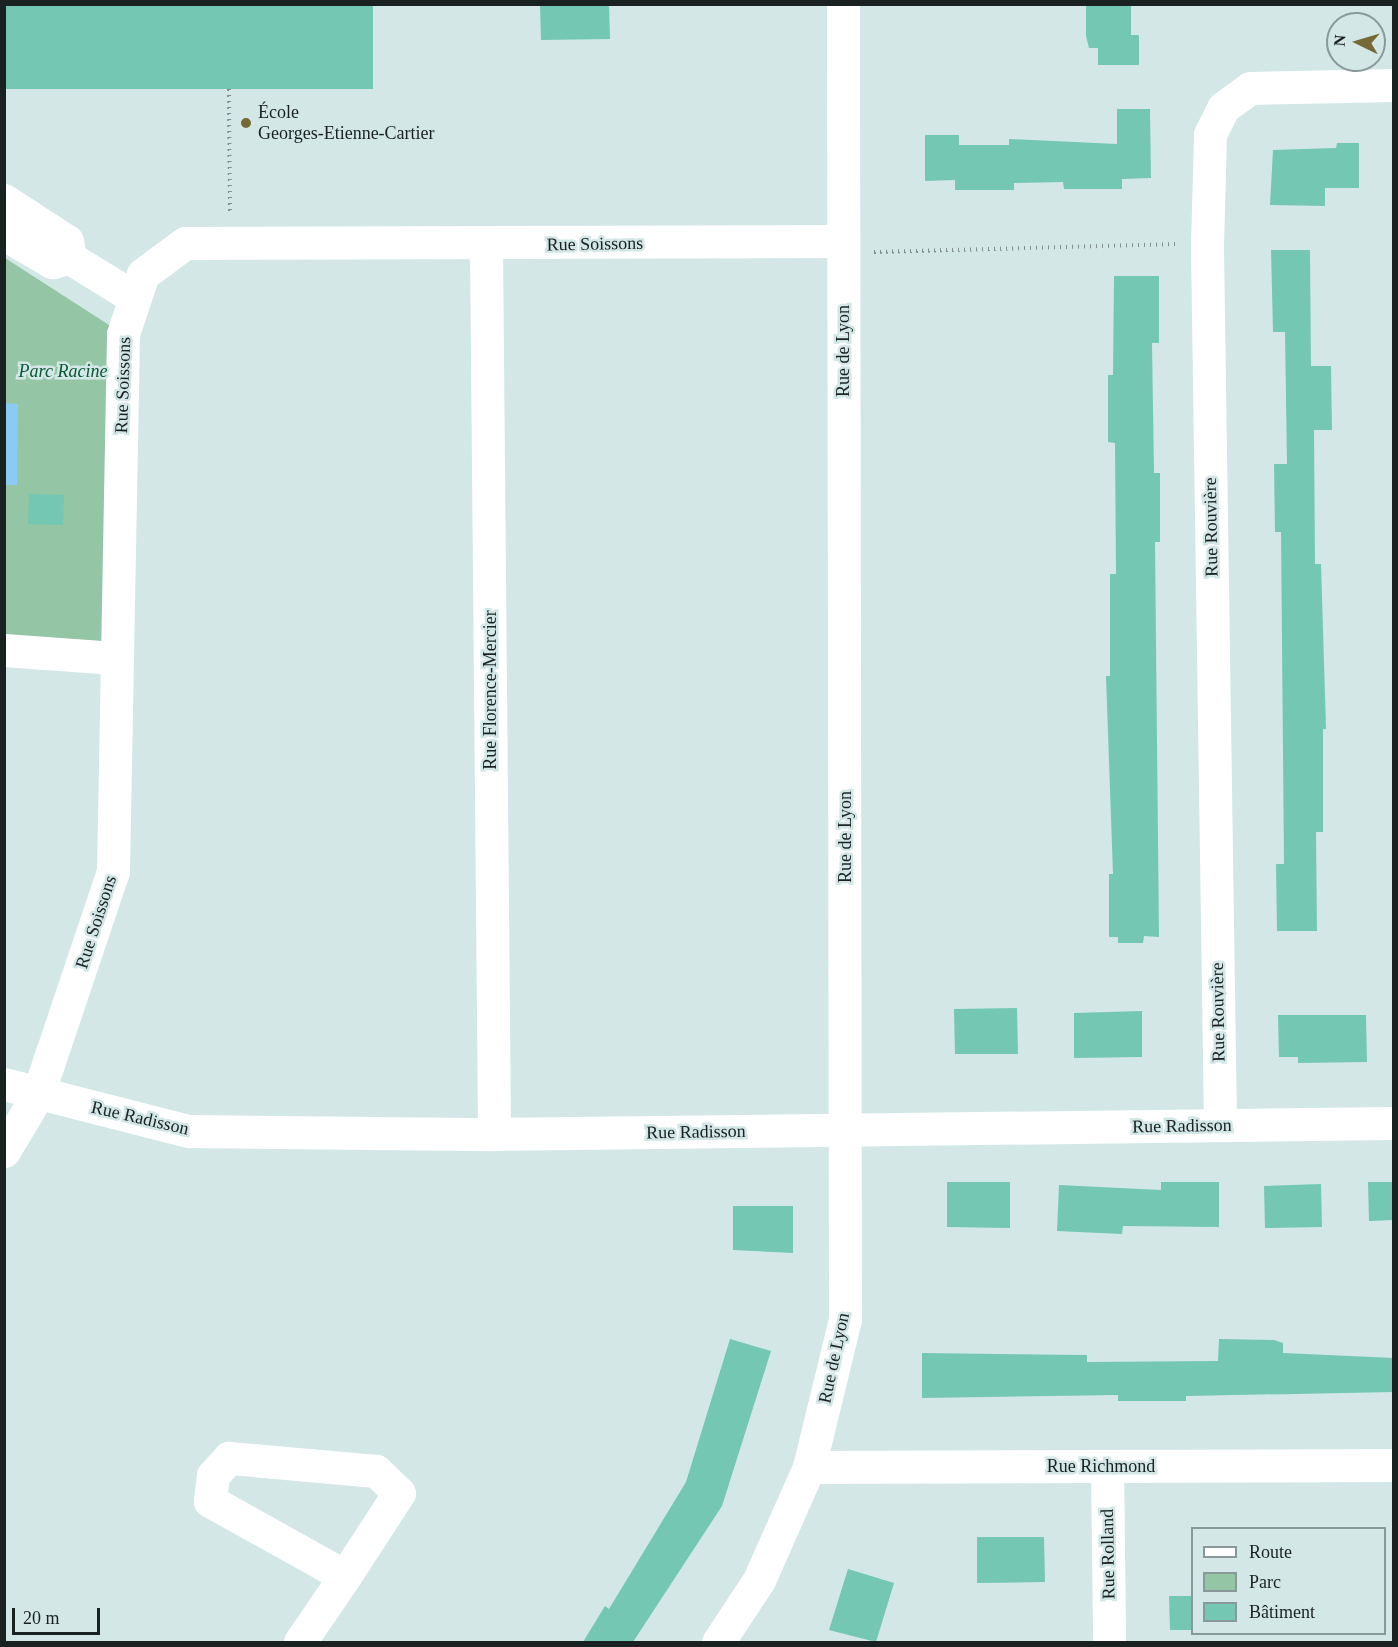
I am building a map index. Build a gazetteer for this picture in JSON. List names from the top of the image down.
{
  "streets": {
    "street": [
      "Rue Soissons",
      "Rue de Lyon",
      "Rue Rouvière",
      "Rue Florence-Mercier",
      "Rue Radisson",
      "Rue Richmond",
      "Rue Rolland"
    ]
  },
  "crossings": [
    ["Rue Soissons", "Rue de Lyon"],
    ["Rue Soissons", "Rue Florence-Mercier"],
    ["Rue Soissons", "Rue Radisson"],
    ["Rue de Lyon", "Rue Radisson"],
    ["Rue de Lyon", "Rue Richmond"],
    ["Rue Rouvière", "Rue Radisson"],
    ["Rue Florence-Mercier", "Rue Radisson"],
    ["Rue Richmond", "Rue Rolland"]
  ],
  "parks": ["Parc Racine"],
  "places": ["École Georges-Etienne-Cartier"],
  "legend": ["Route", "Parc", "Bâtiment"],
  "scale_bar": "20 m",
  "north": "left"
}
